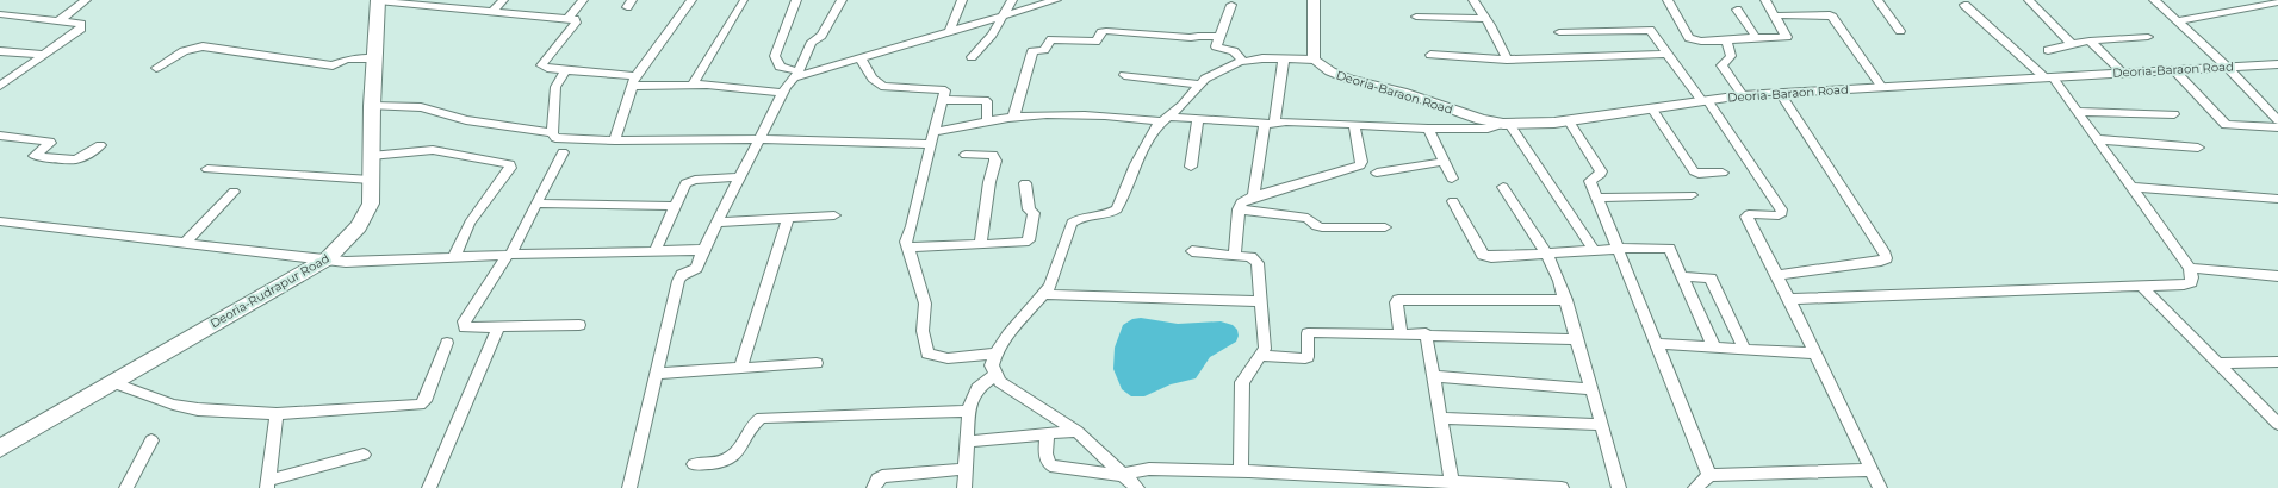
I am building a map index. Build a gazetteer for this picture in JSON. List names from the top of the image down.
{
  "streets": {
    "main road": ["Deoria-Rudrapur Road"],
    "street": ["Deoria-Baraon Road"]
  }
}
